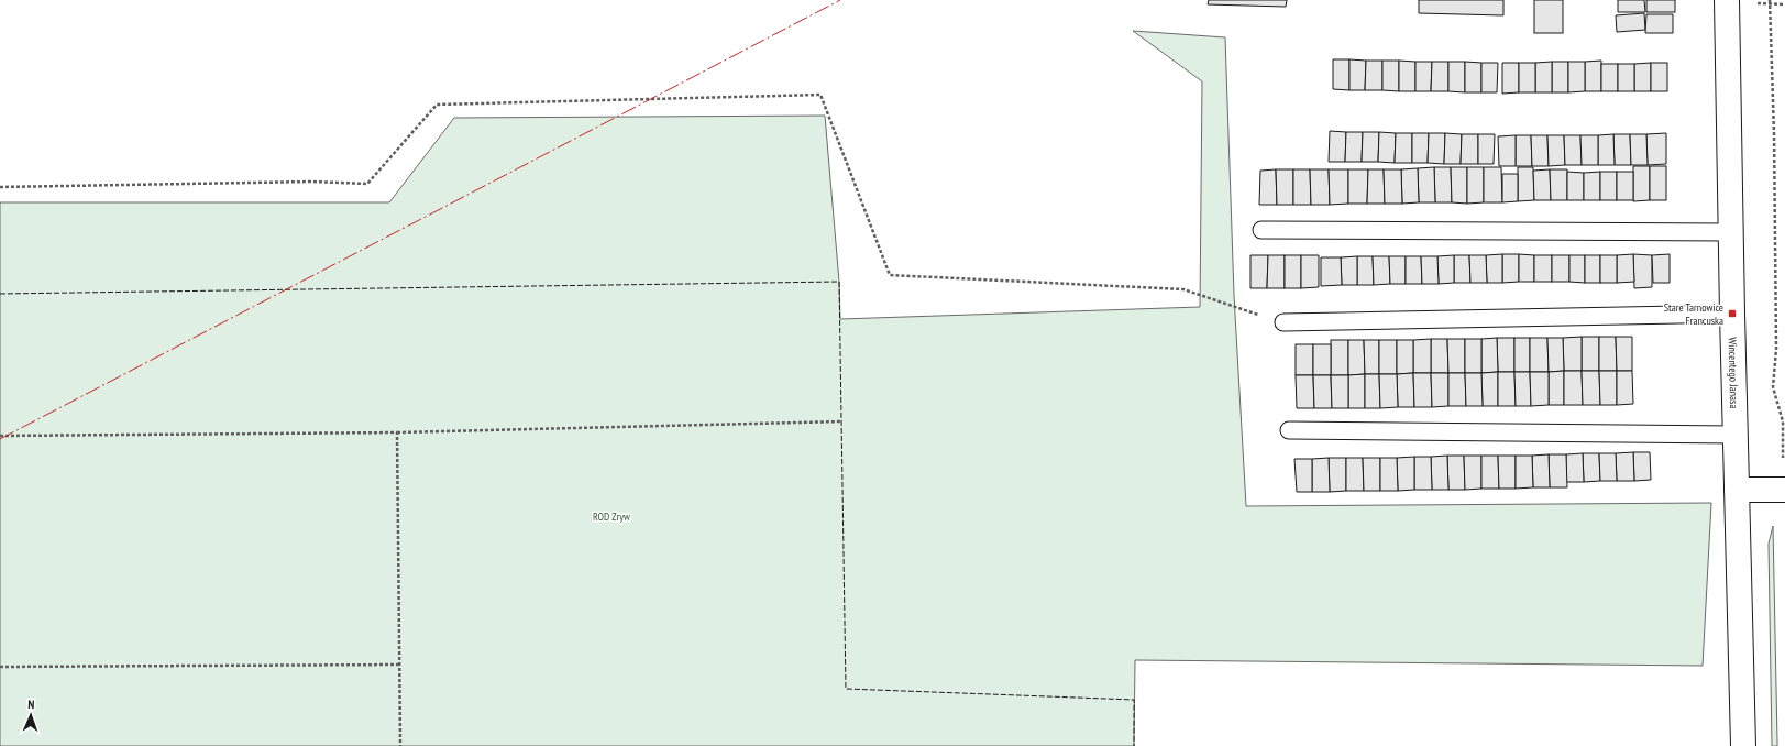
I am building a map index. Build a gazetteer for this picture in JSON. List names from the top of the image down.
{
  "streets": {
    "street": ["Wincentego Janasa"]
  },
  "parks": ["ROD Zryw"],
  "places": {
    "transit": ["Stare Tarnowice Francuska"]
  },
  "north": "top"
}
